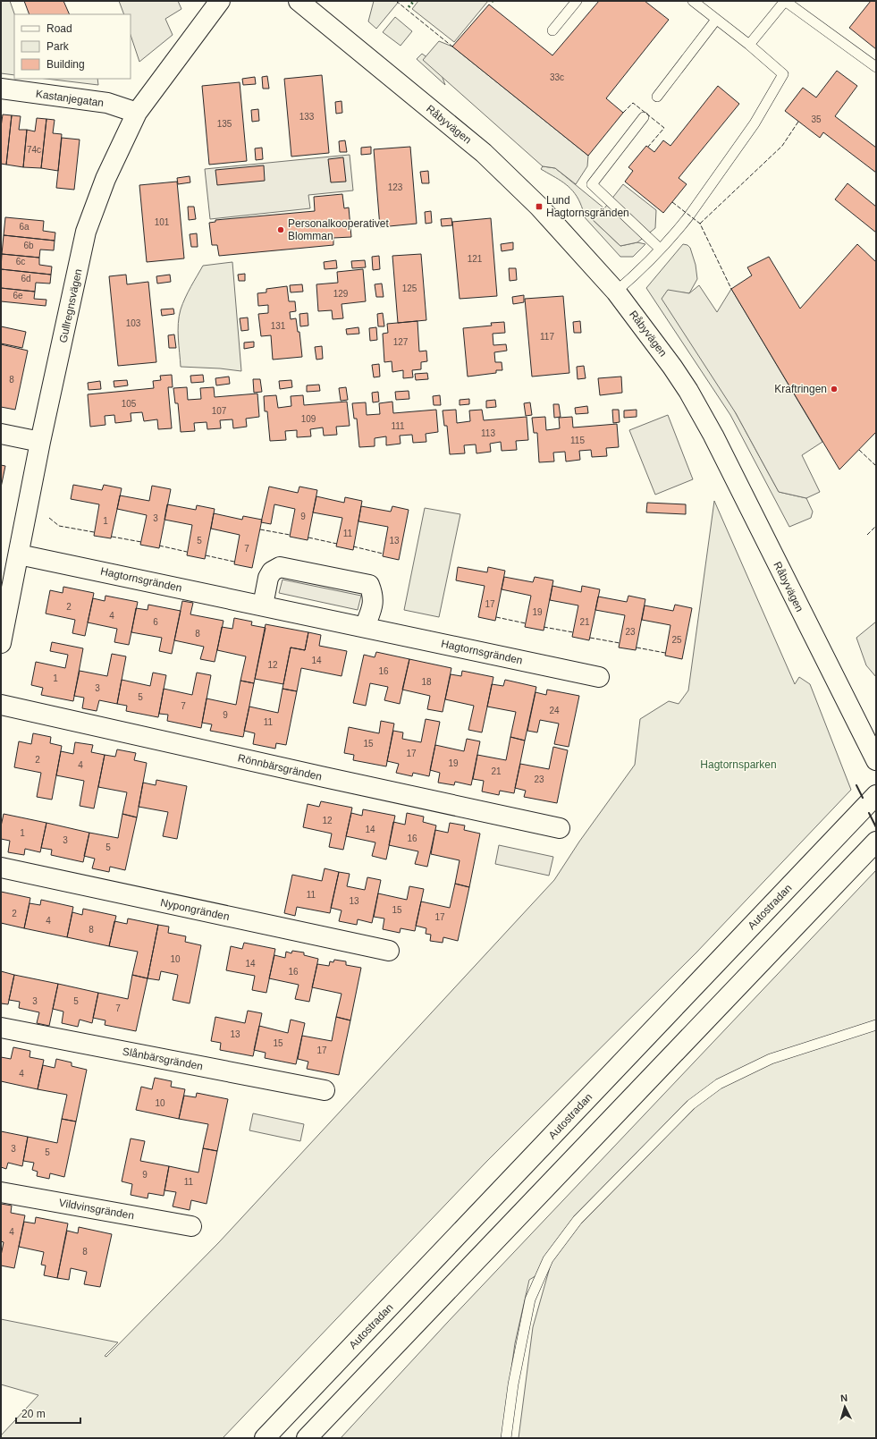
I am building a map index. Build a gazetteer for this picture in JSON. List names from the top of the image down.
{
  "streets": {
    "main road": [
      "Kastanjegatan",
      "Råbyvägen",
      "Gullregnsvägen",
      "Hagtornsgränden",
      "Rönnbärsgränden",
      "Autostradan",
      "Nypongränden",
      "Slånbärsgränden",
      "Vildvinsgränden"
    ]
  },
  "crossings": [
    ["Kastanjegatan", "Gullregnsvägen"],
    ["Gullregnsvägen", "Hagtornsgränden"]
  ],
  "parks": ["Hagtornsparken"],
  "places": {
    "transit": ["Lund Hagtornsgränden"],
    "other": ["Personalkooperativet Blomman", "Kraftringen"]
  },
  "house_numbers": [
    "33c",
    "133",
    "35",
    "135",
    "74c",
    "123",
    "101",
    "6a",
    "6b",
    "121",
    "6c",
    "6d",
    "125",
    "129",
    "6e",
    "103",
    "131",
    "117",
    "127",
    "8",
    "105",
    "107",
    "109",
    "111",
    "113",
    "115",
    "9",
    "3",
    "1",
    "11",
    "5",
    "13",
    "7",
    "17",
    "2",
    "19",
    "4",
    "6",
    "21",
    "23",
    "8",
    "25",
    "14",
    "12",
    "16",
    "1",
    "18",
    "3",
    "5",
    "7",
    "24",
    "9",
    "11",
    "15",
    "17",
    "2",
    "19",
    "4",
    "21",
    "23",
    "12",
    "14",
    "1",
    "16",
    "3",
    "5",
    "11",
    "13",
    "15",
    "2",
    "17",
    "4",
    "8",
    "10",
    "14",
    "16",
    "3",
    "5",
    "7",
    "13",
    "15",
    "17",
    "4",
    "10",
    "3",
    "5",
    "9",
    "11",
    "4",
    "8"
  ],
  "legend": ["Road", "Park", "Building"],
  "scale_bar": "20 m",
  "north": "top"
}
